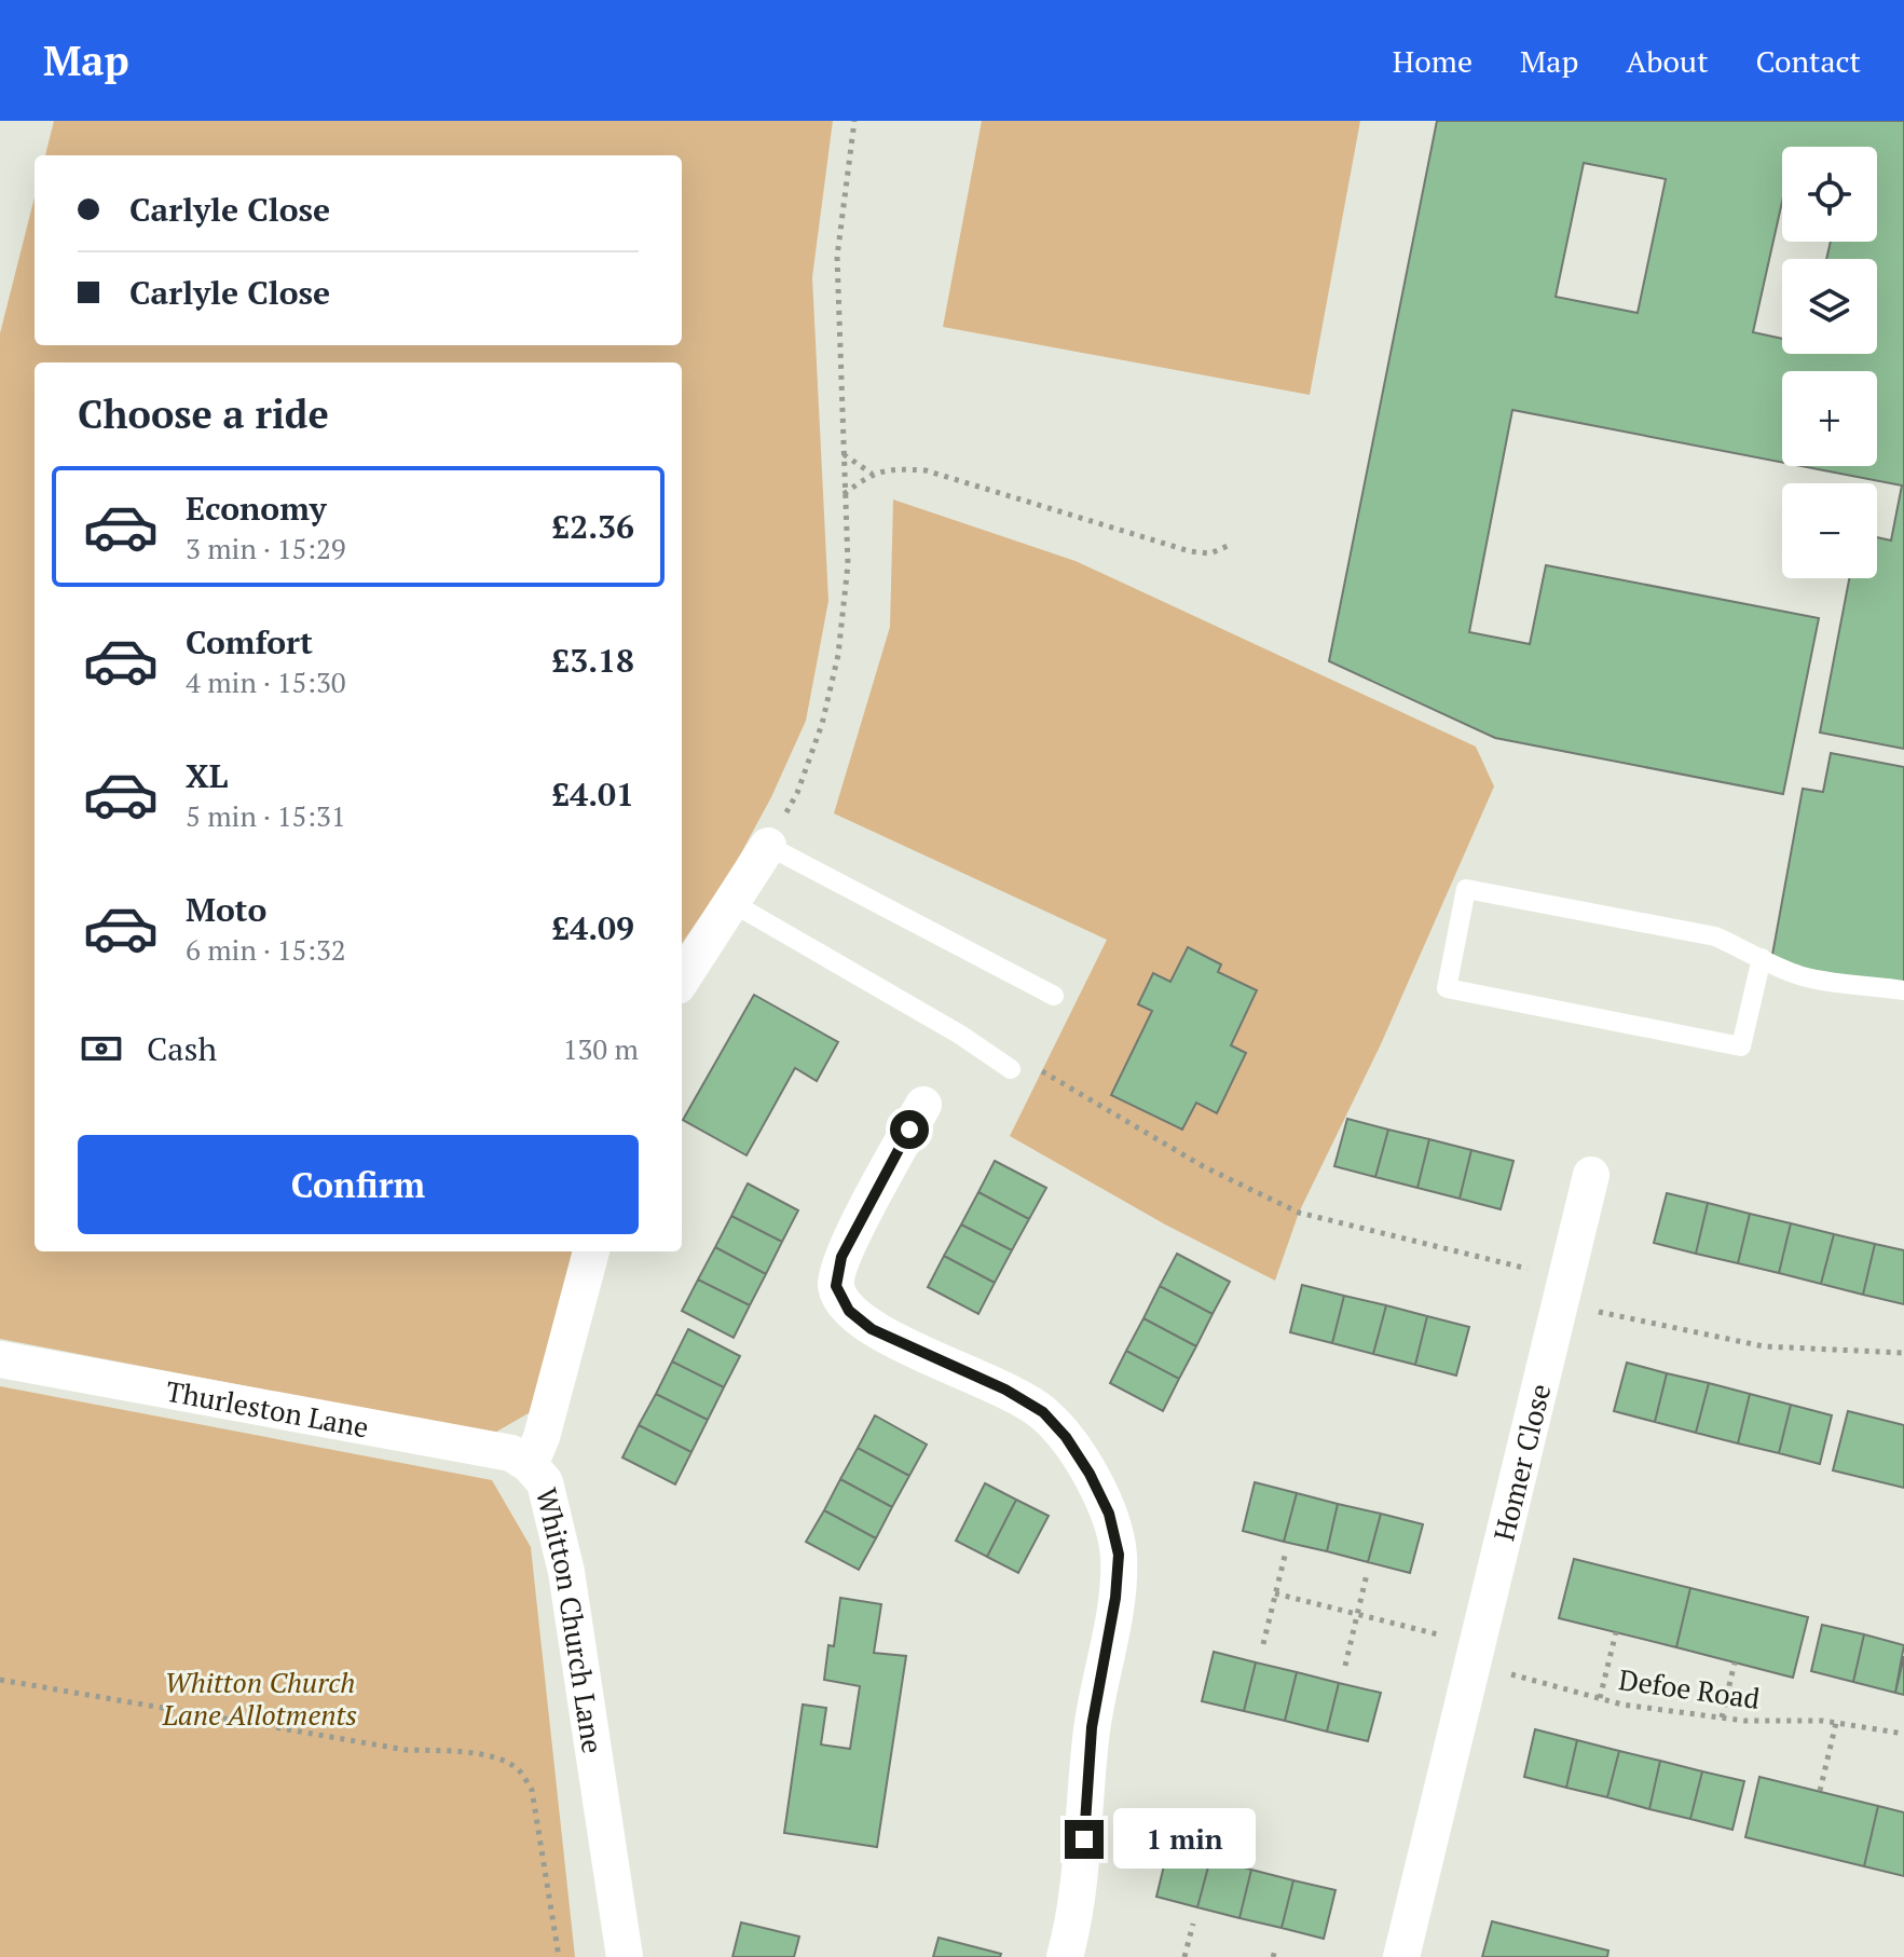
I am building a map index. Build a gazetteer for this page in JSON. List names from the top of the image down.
{
  "streets": {
    "street": ["Thurleston Lane", "Homer Close", "Whitton Church Lane"],
    "path": ["Defoe Road"]
  },
  "crossings": [
    ["Thurleston Lane", "Whitton Church Lane"],
    ["Homer Close", "Defoe Road"]
  ],
  "parks": ["Whitton Church Lane Allotments"],
  "page": {
    "header": "Map",
    "nav": [
      "Home",
      "Map",
      "About",
      "Contact"
    ],
    "map_buttons": ["+", "−"],
    "banner": ["Carlyle Close", "Carlyle Close"],
    "heading": "Choose a ride",
    "list": [
      {
        "name": "Economy",
        "note": "3 min · 15:29",
        "value": "£2.36"
      },
      {
        "name": "Comfort",
        "note": "4 min · 15:30",
        "value": "£3.18"
      },
      {
        "name": "XL",
        "note": "5 min · 15:31",
        "value": "£4.01"
      },
      {
        "name": "Moto",
        "note": "6 min · 15:32",
        "value": "£4.09"
      }
    ],
    "pay": ["Cash", "130 m"],
    "buttons": "Confirm",
    "bubble": "1 min"
  }
}
